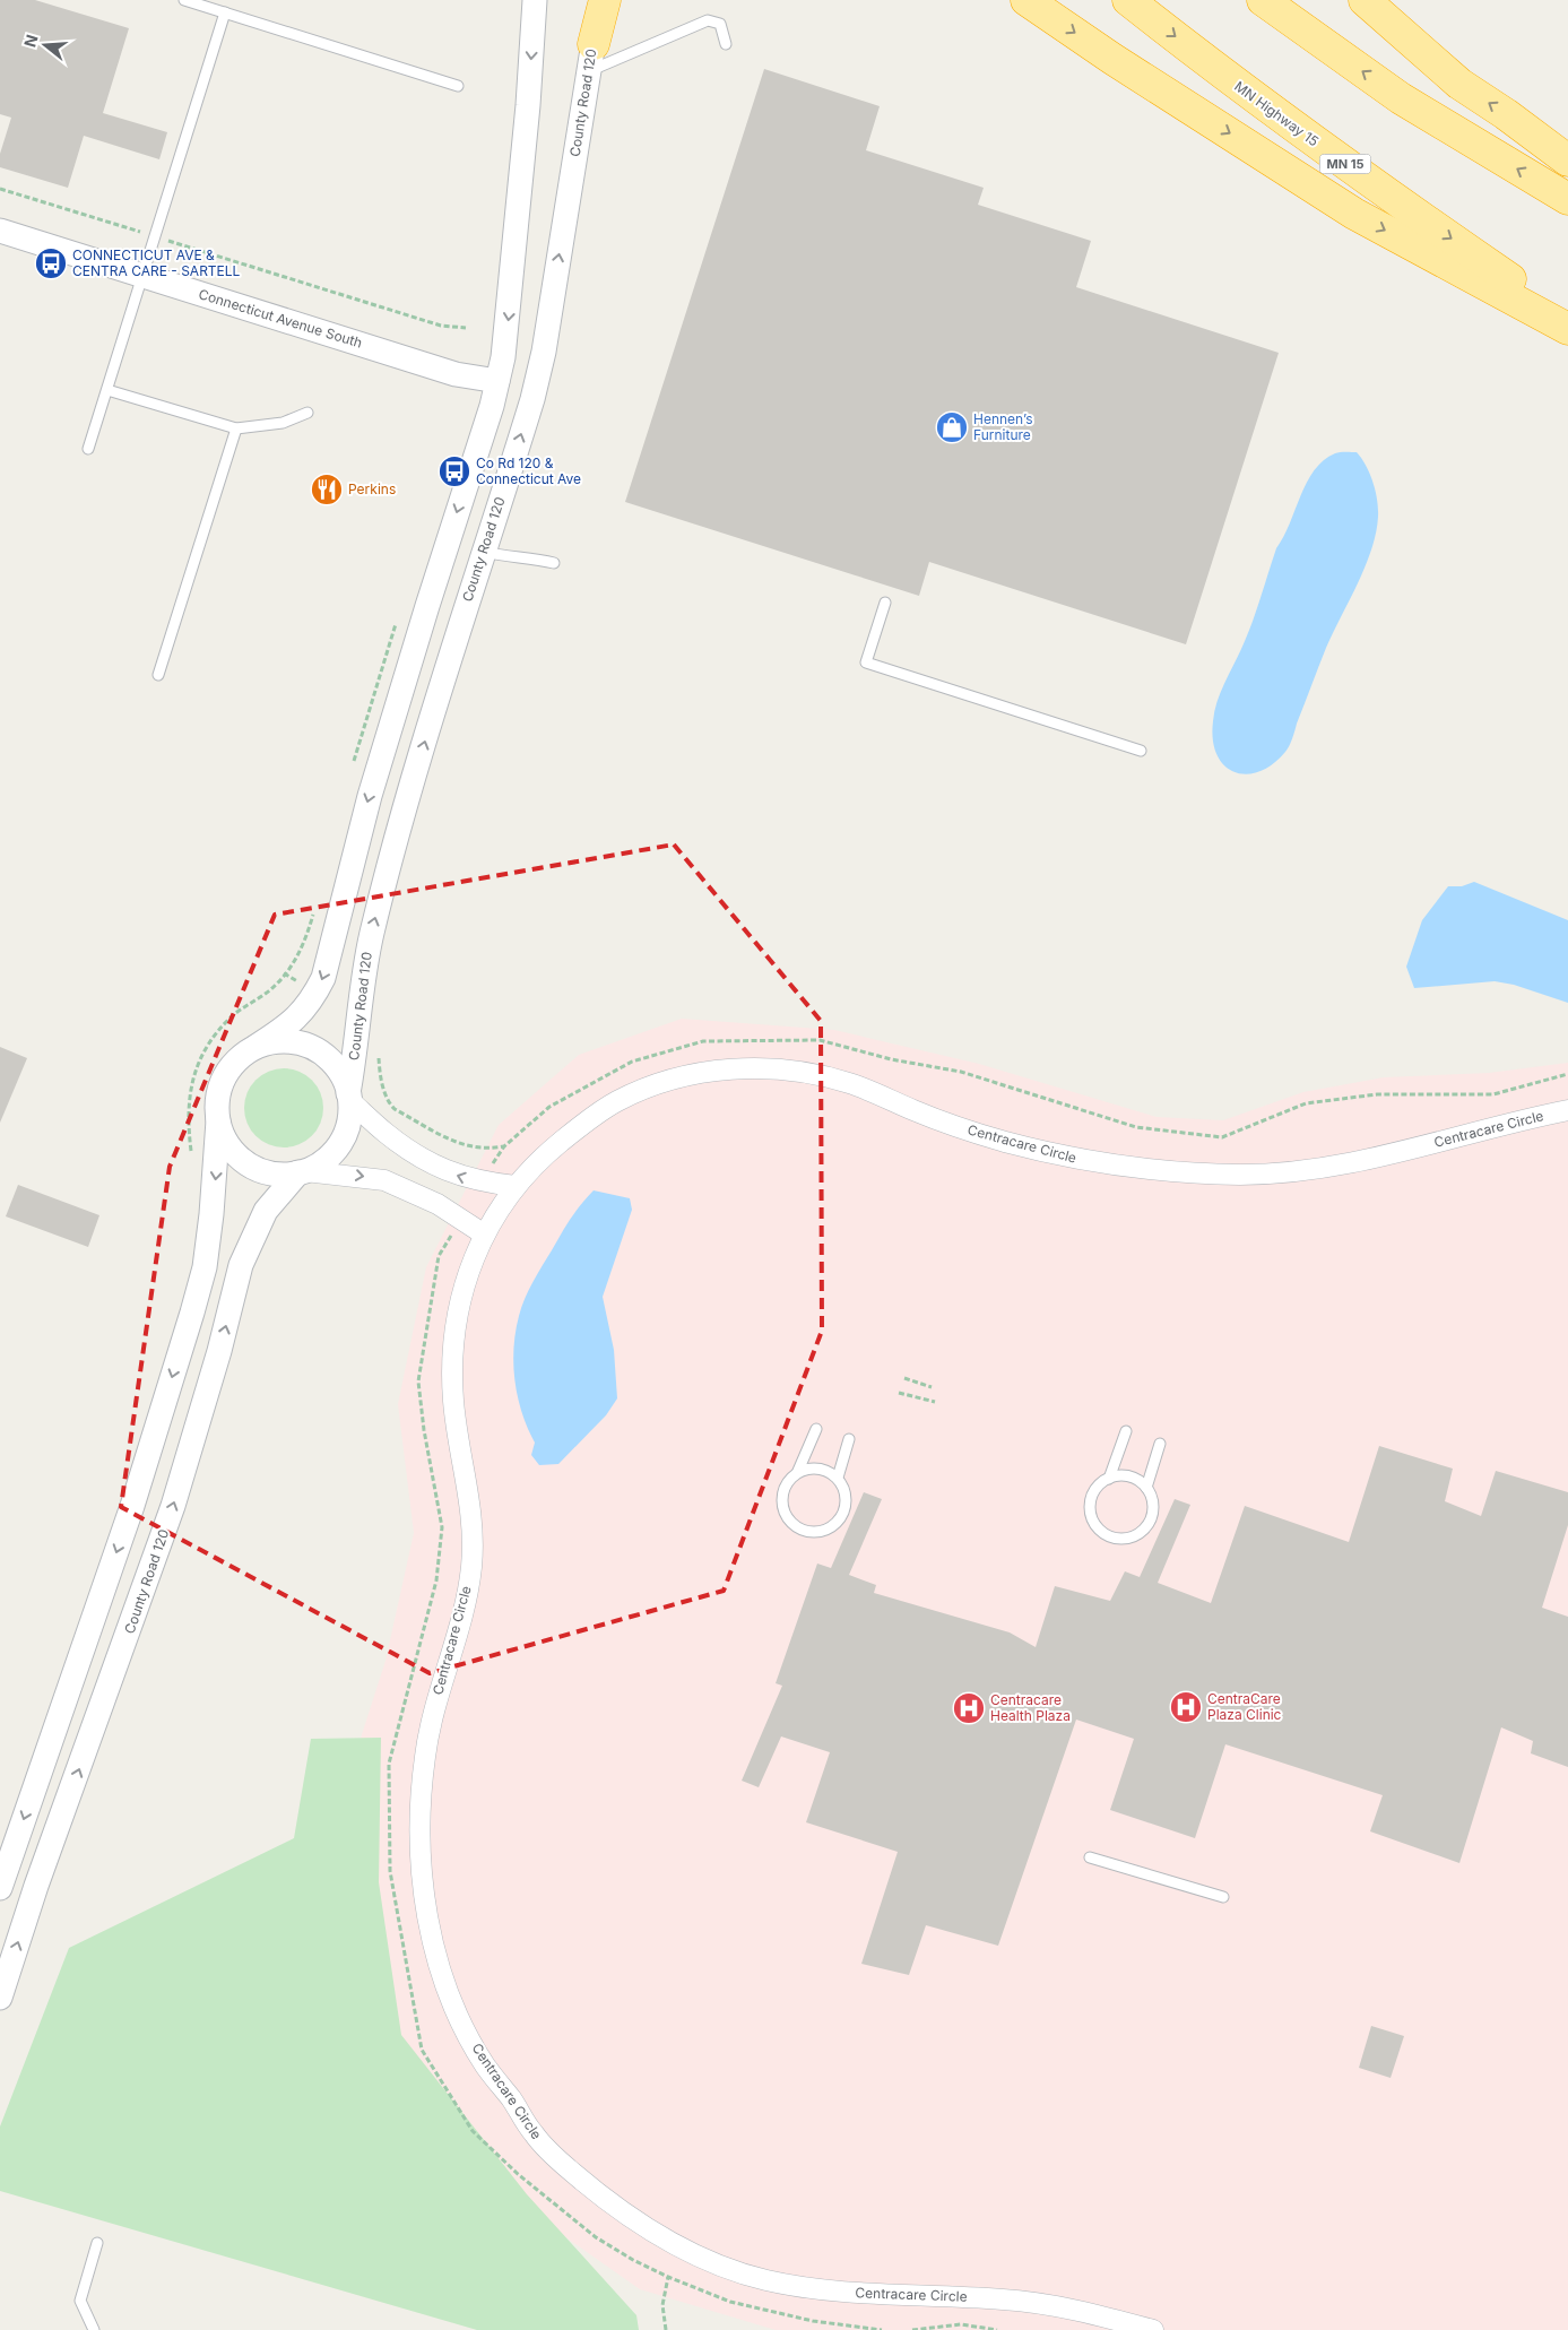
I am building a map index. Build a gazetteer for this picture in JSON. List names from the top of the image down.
{
  "streets": {
    "highway": ["MN Highway 15", "MN 15"],
    "street": ["County Road 120", "Connecticut Avenue South", "Centracare Circle"]
  },
  "places": {
    "bus stop": ["CONNECTICUT AVE & CENTRA CARE - SARTELL", "Co Rd 120 & Connecticut Ave"],
    "shop": ["Hennen’s Furniture"],
    "restaurant": ["Perkins"],
    "hospital": ["CentraCare Plaza Clinic", "Centracare Health Plaza"]
  },
  "north": "left"
}
